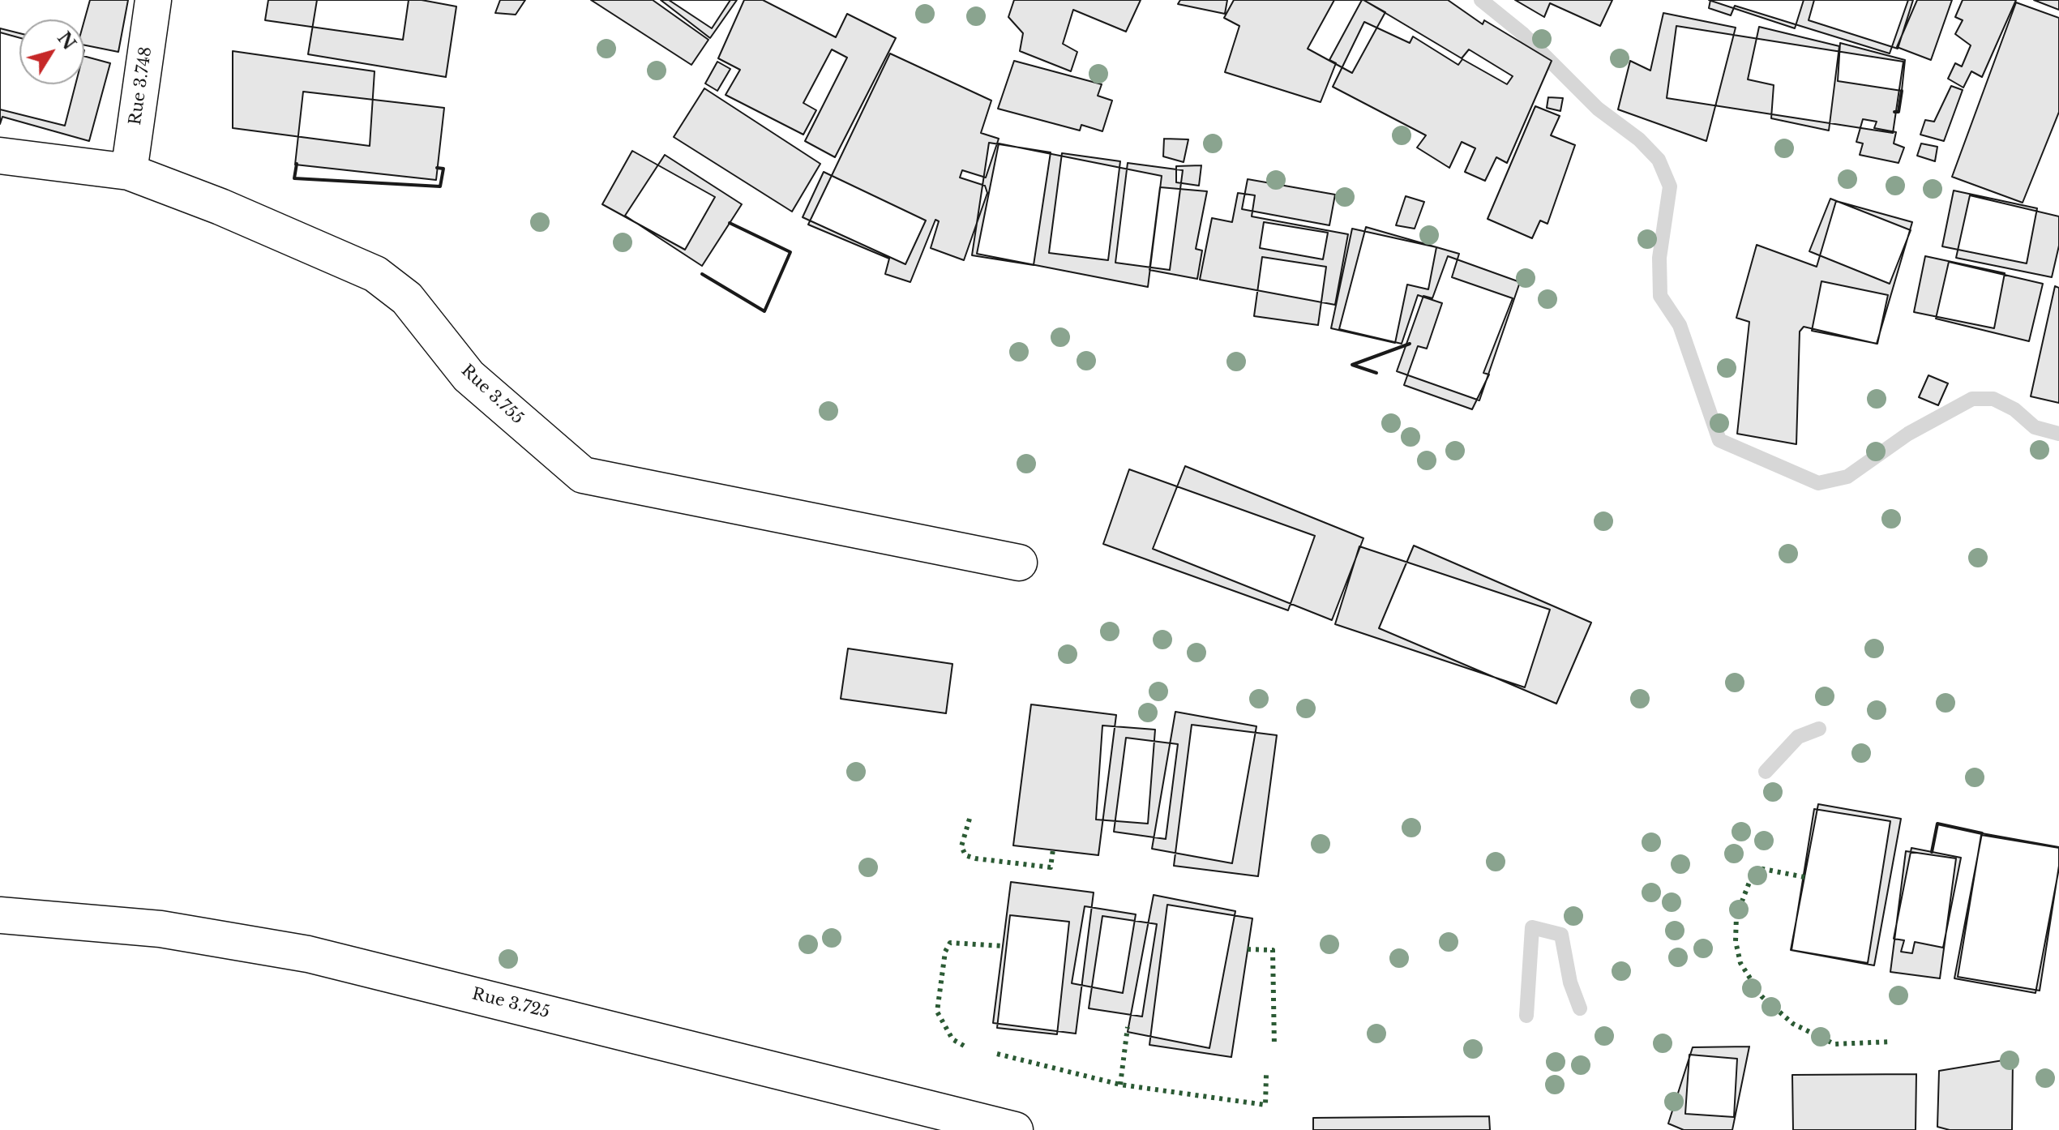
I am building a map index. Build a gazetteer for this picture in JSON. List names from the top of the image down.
{
  "streets": {
    "street": ["Rue 3.748", "Rue 3.755", "Rue 3.725"]
  },
  "crossings": [
    ["Rue 3.748", "Rue 3.755"]
  ],
  "north": "top right"
}
